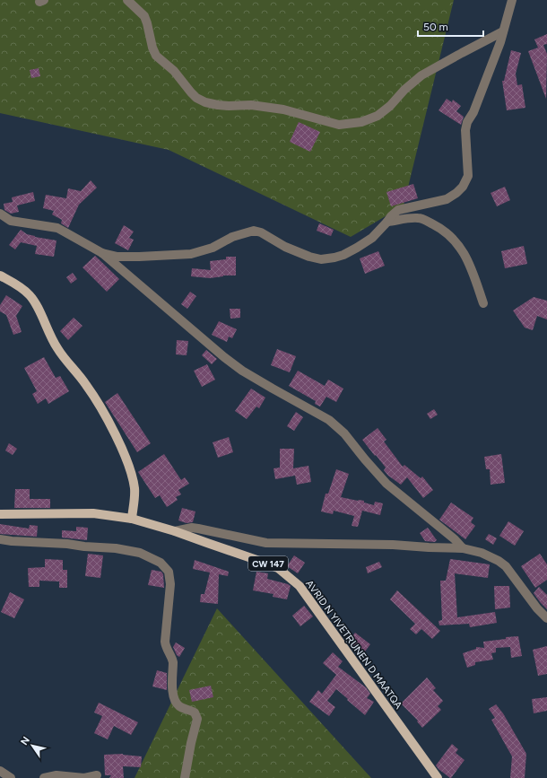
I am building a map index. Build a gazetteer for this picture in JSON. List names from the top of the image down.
{
  "streets": {
    "main road": ["CW 147", "AVRID N YIVETṚUNEN D MAATQA"]
  },
  "scale_bar": "50 m",
  "north": "top left"
}
